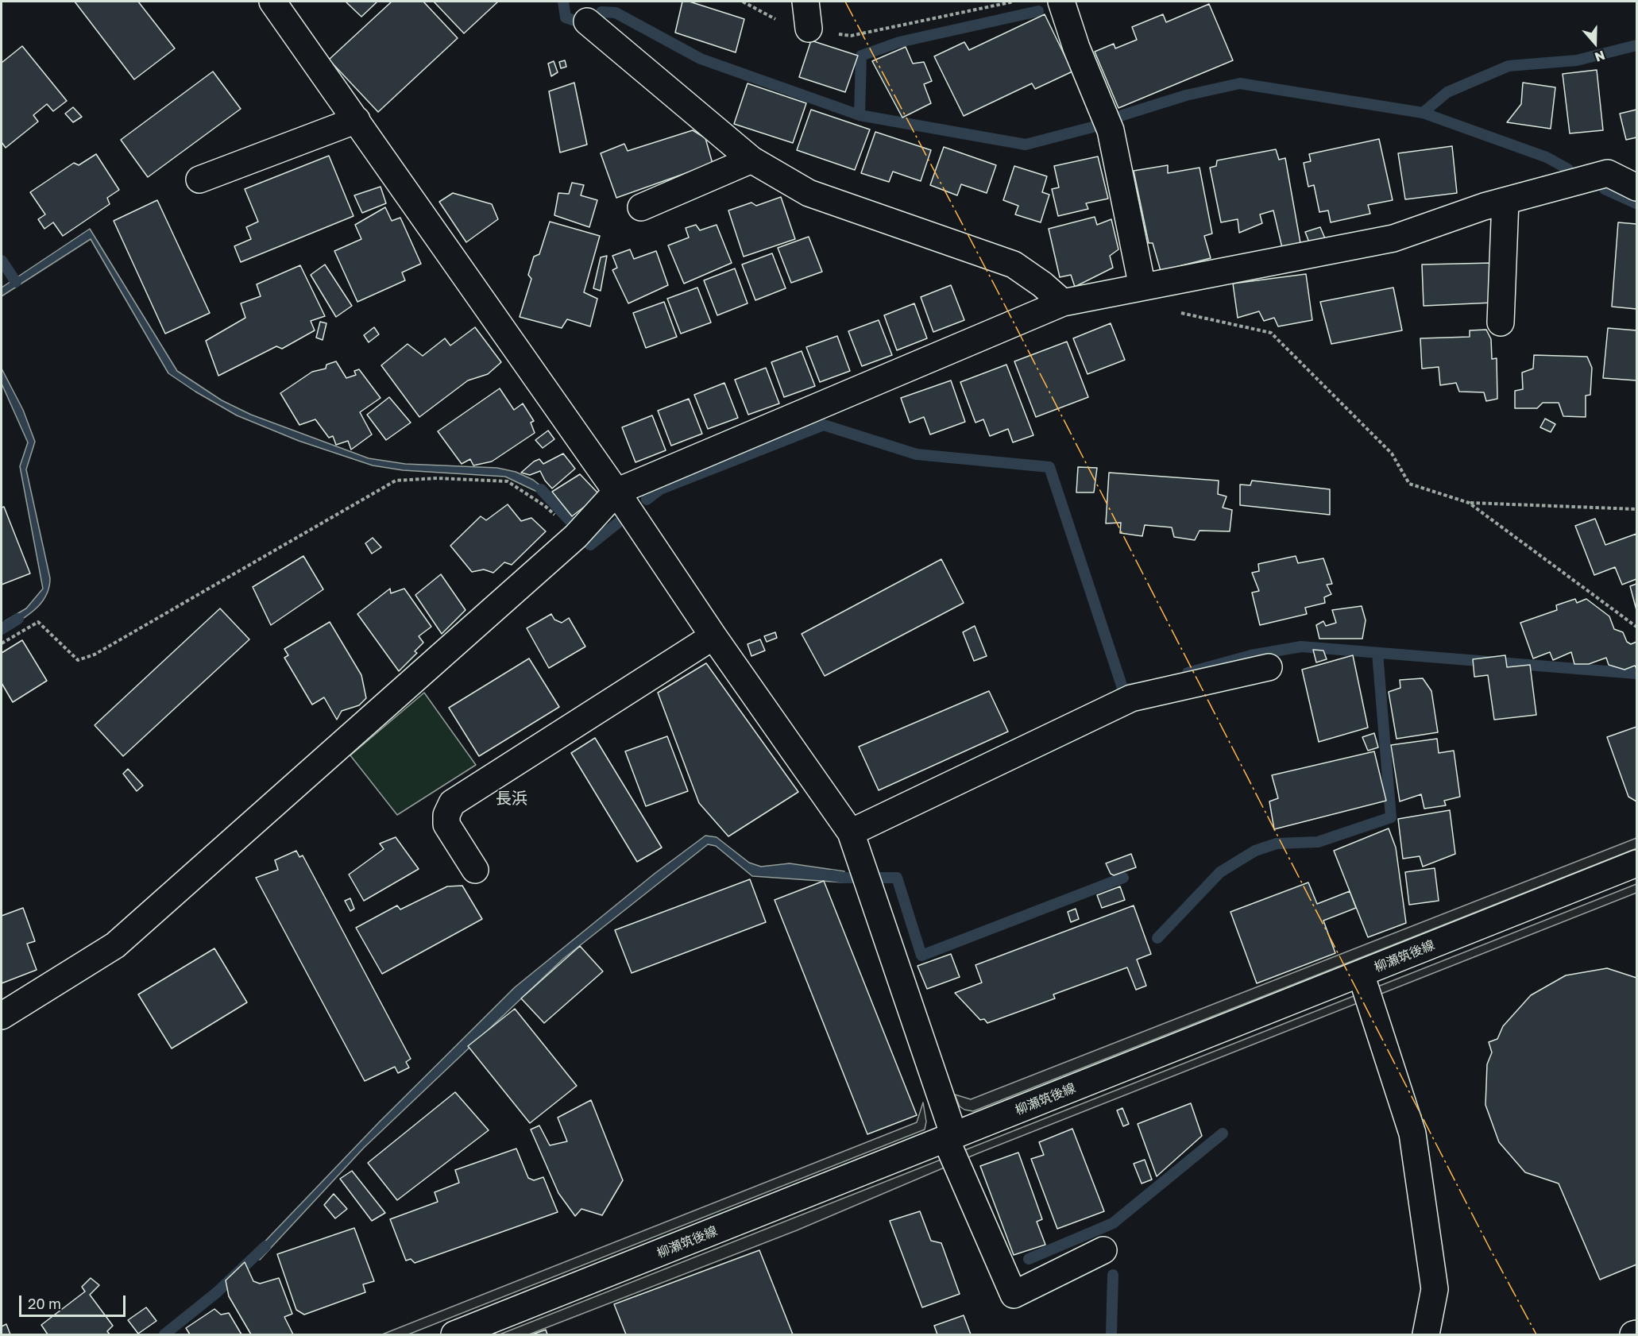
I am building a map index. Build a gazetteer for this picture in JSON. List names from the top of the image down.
{
  "streets": {
    "street": ["柳瀬筑後線"]
  },
  "districts": ["長浜"],
  "scale_bar": "20 m",
  "north": "bottom"
}
